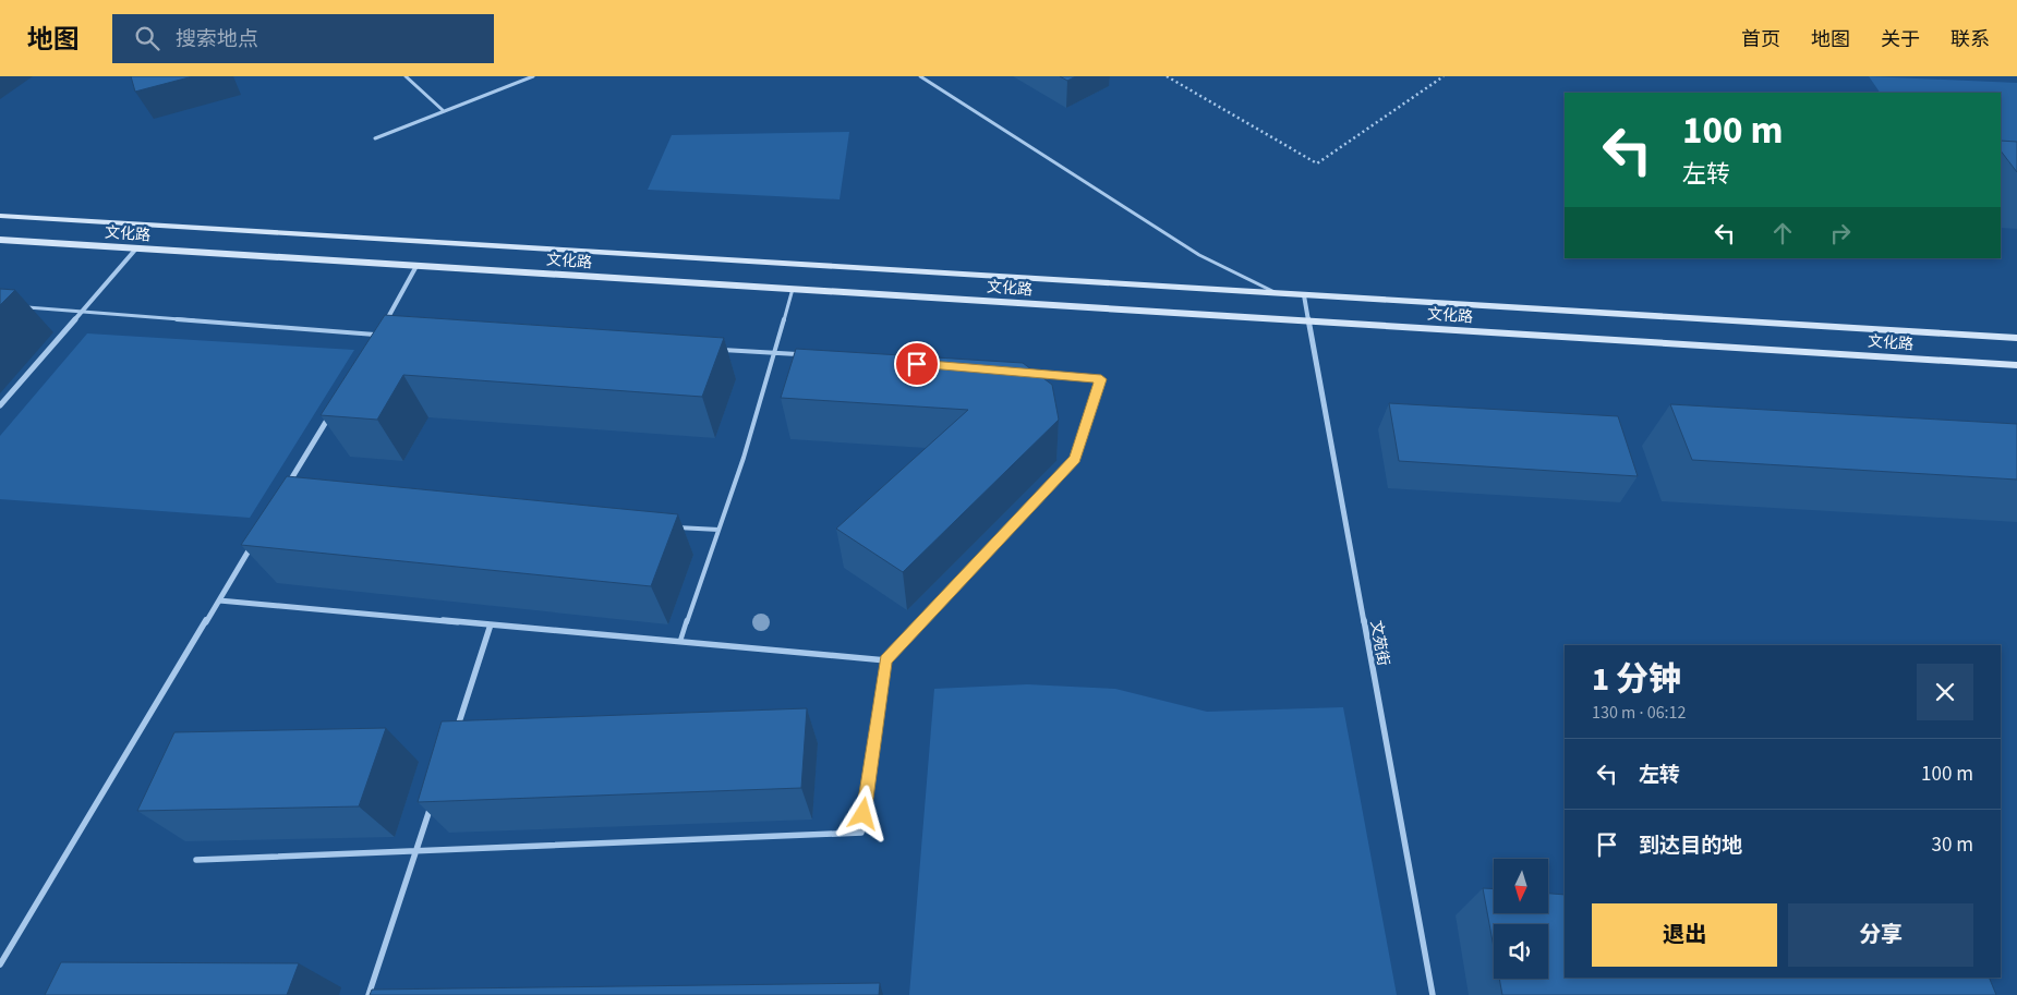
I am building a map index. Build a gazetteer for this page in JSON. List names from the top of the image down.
{
  "streets": {
    "main road": ["文化路"],
    "street": ["文苑街"]
  },
  "crossings": [
    ["文化路", "文苑街"]
  ],
  "north": "bottom",
  "page": {
    "header": "地图",
    "search": "搜索地点",
    "nav": [
      "首页",
      "地图",
      "关于",
      "联系"
    ],
    "turn": ["100 m", "左转"],
    "heading": ["1 分钟", "130 m · 06:12"],
    "list": [
      {
        "name": "左转",
        "value": "100 m"
      },
      {
        "name": "到达目的地",
        "value": "30 m"
      }
    ],
    "buttons": ["退出", "分享"]
  }
}
